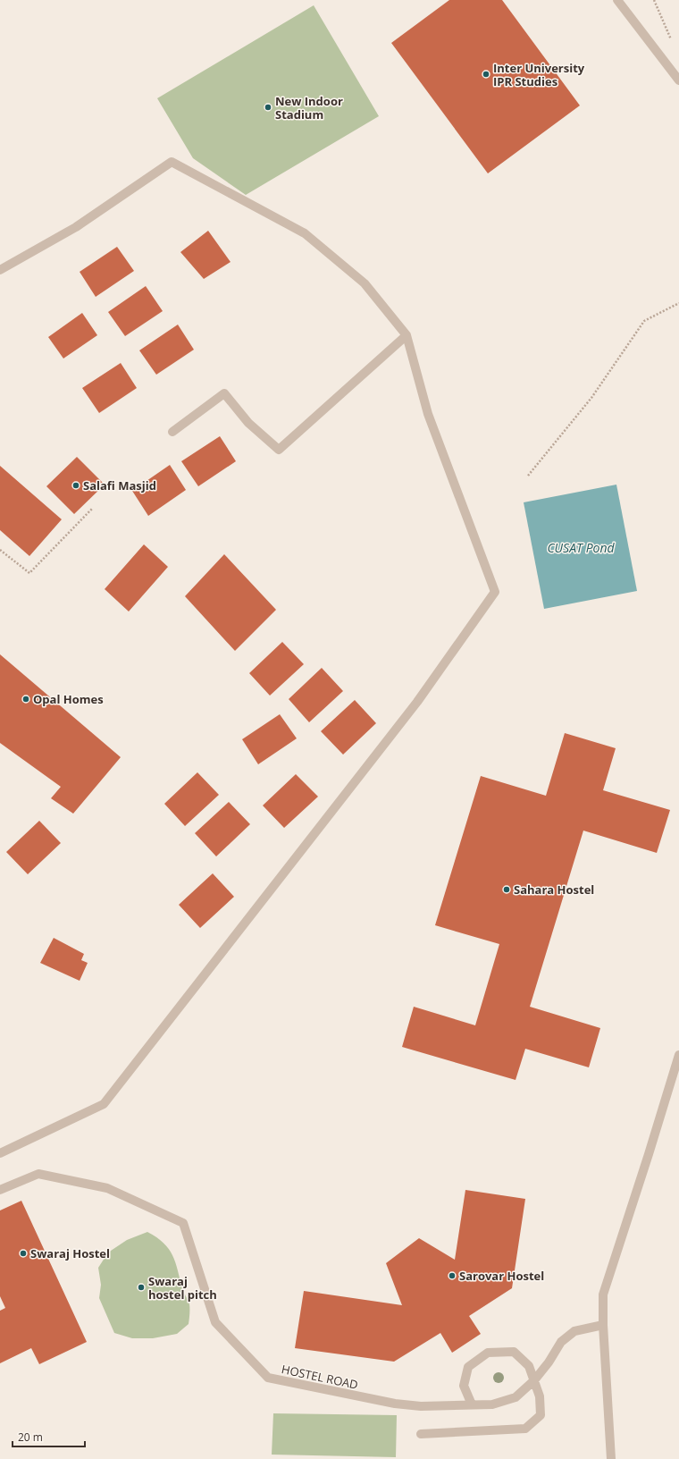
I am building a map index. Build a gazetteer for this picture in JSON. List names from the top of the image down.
{
  "streets": {
    "street": ["HOSTEL ROAD"]
  },
  "water": ["CUSAT Pond"],
  "places": [
    "Inter University IPR Studies",
    "New Indoor Stadium",
    "Salafi Masjid",
    "Opal Homes",
    "Sahara Hostel",
    "Swaraj Hostel",
    "Sarovar Hostel",
    "Swaraj hostel pitch"
  ],
  "scale_bar": "20 m"
}
